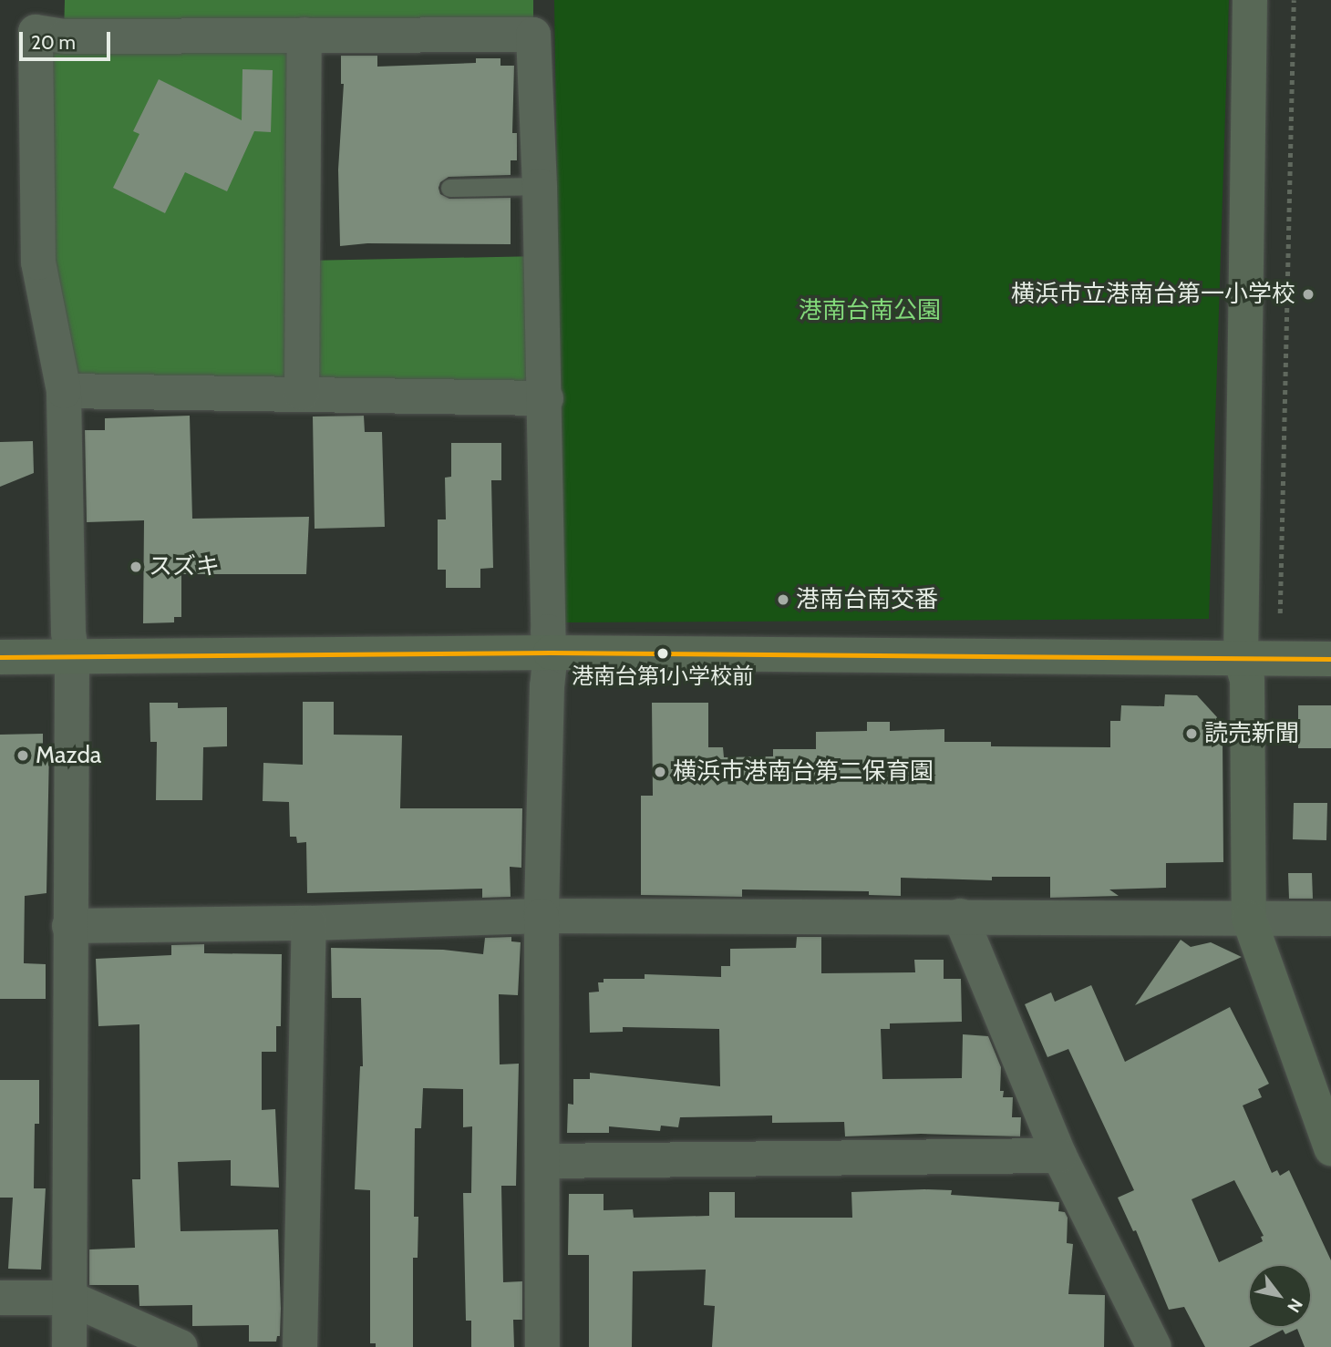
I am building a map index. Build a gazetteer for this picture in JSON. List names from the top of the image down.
{
  "parks": ["港南台南公園"],
  "places": [
    "横浜市立港南台第一小学校",
    "スズキ",
    "港南台南交番",
    "港南台第1小学校前",
    "読売新聞",
    "Mazda",
    "横浜市港南台第二保育園"
  ],
  "scale_bar": "20 m",
  "north": "bottom right"
}
